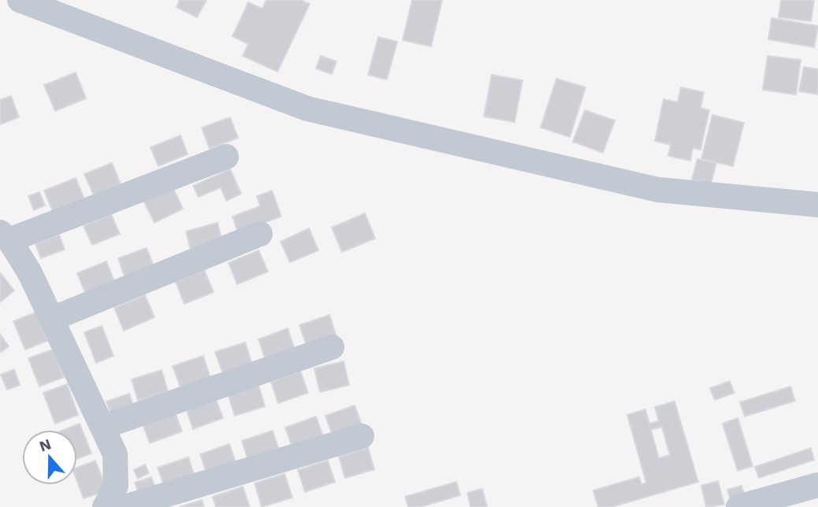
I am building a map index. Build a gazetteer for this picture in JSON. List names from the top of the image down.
{
  "north": "top"
}
